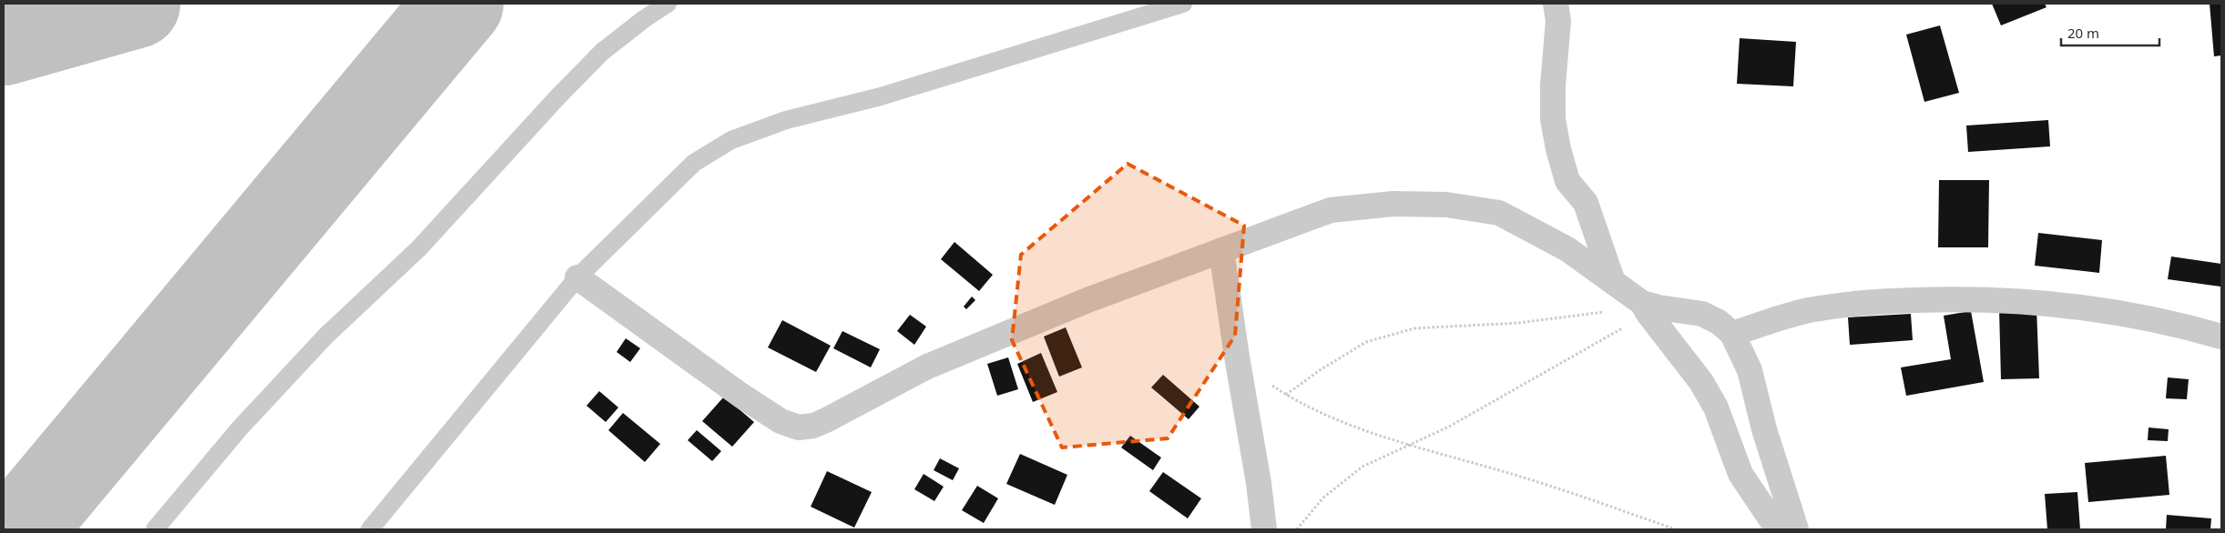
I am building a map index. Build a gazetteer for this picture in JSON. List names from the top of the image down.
{
  "scale_bar": "20 m"
}
